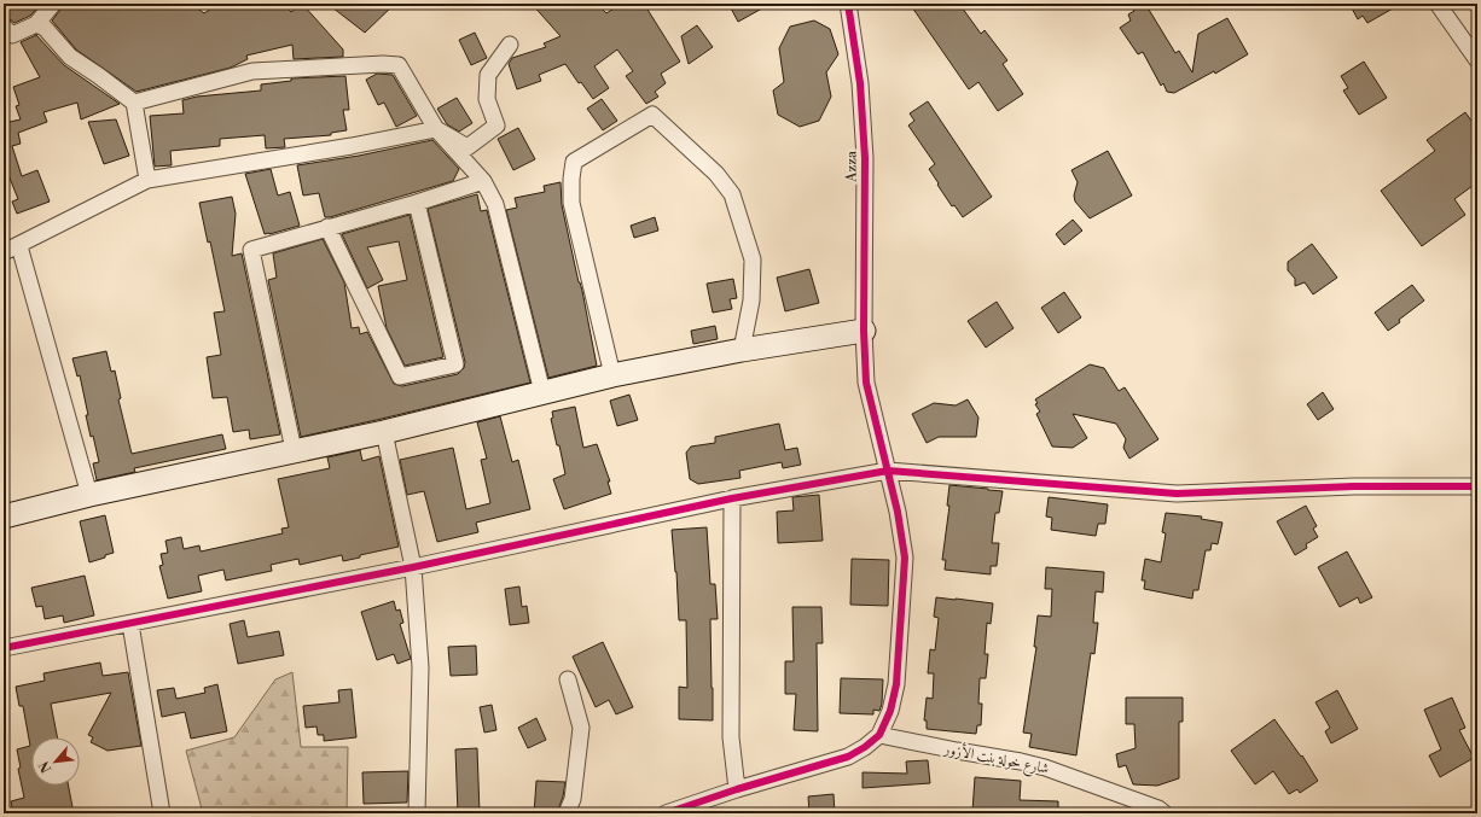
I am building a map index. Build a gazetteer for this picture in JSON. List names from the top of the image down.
{
  "streets": {
    "street": ["Azza", "شارع خولة بنت الأزور"]
  },
  "crossings": [
    ["Azza", "شارع خولة بنت الأزور"]
  ],
  "north": "bottom left"
}
